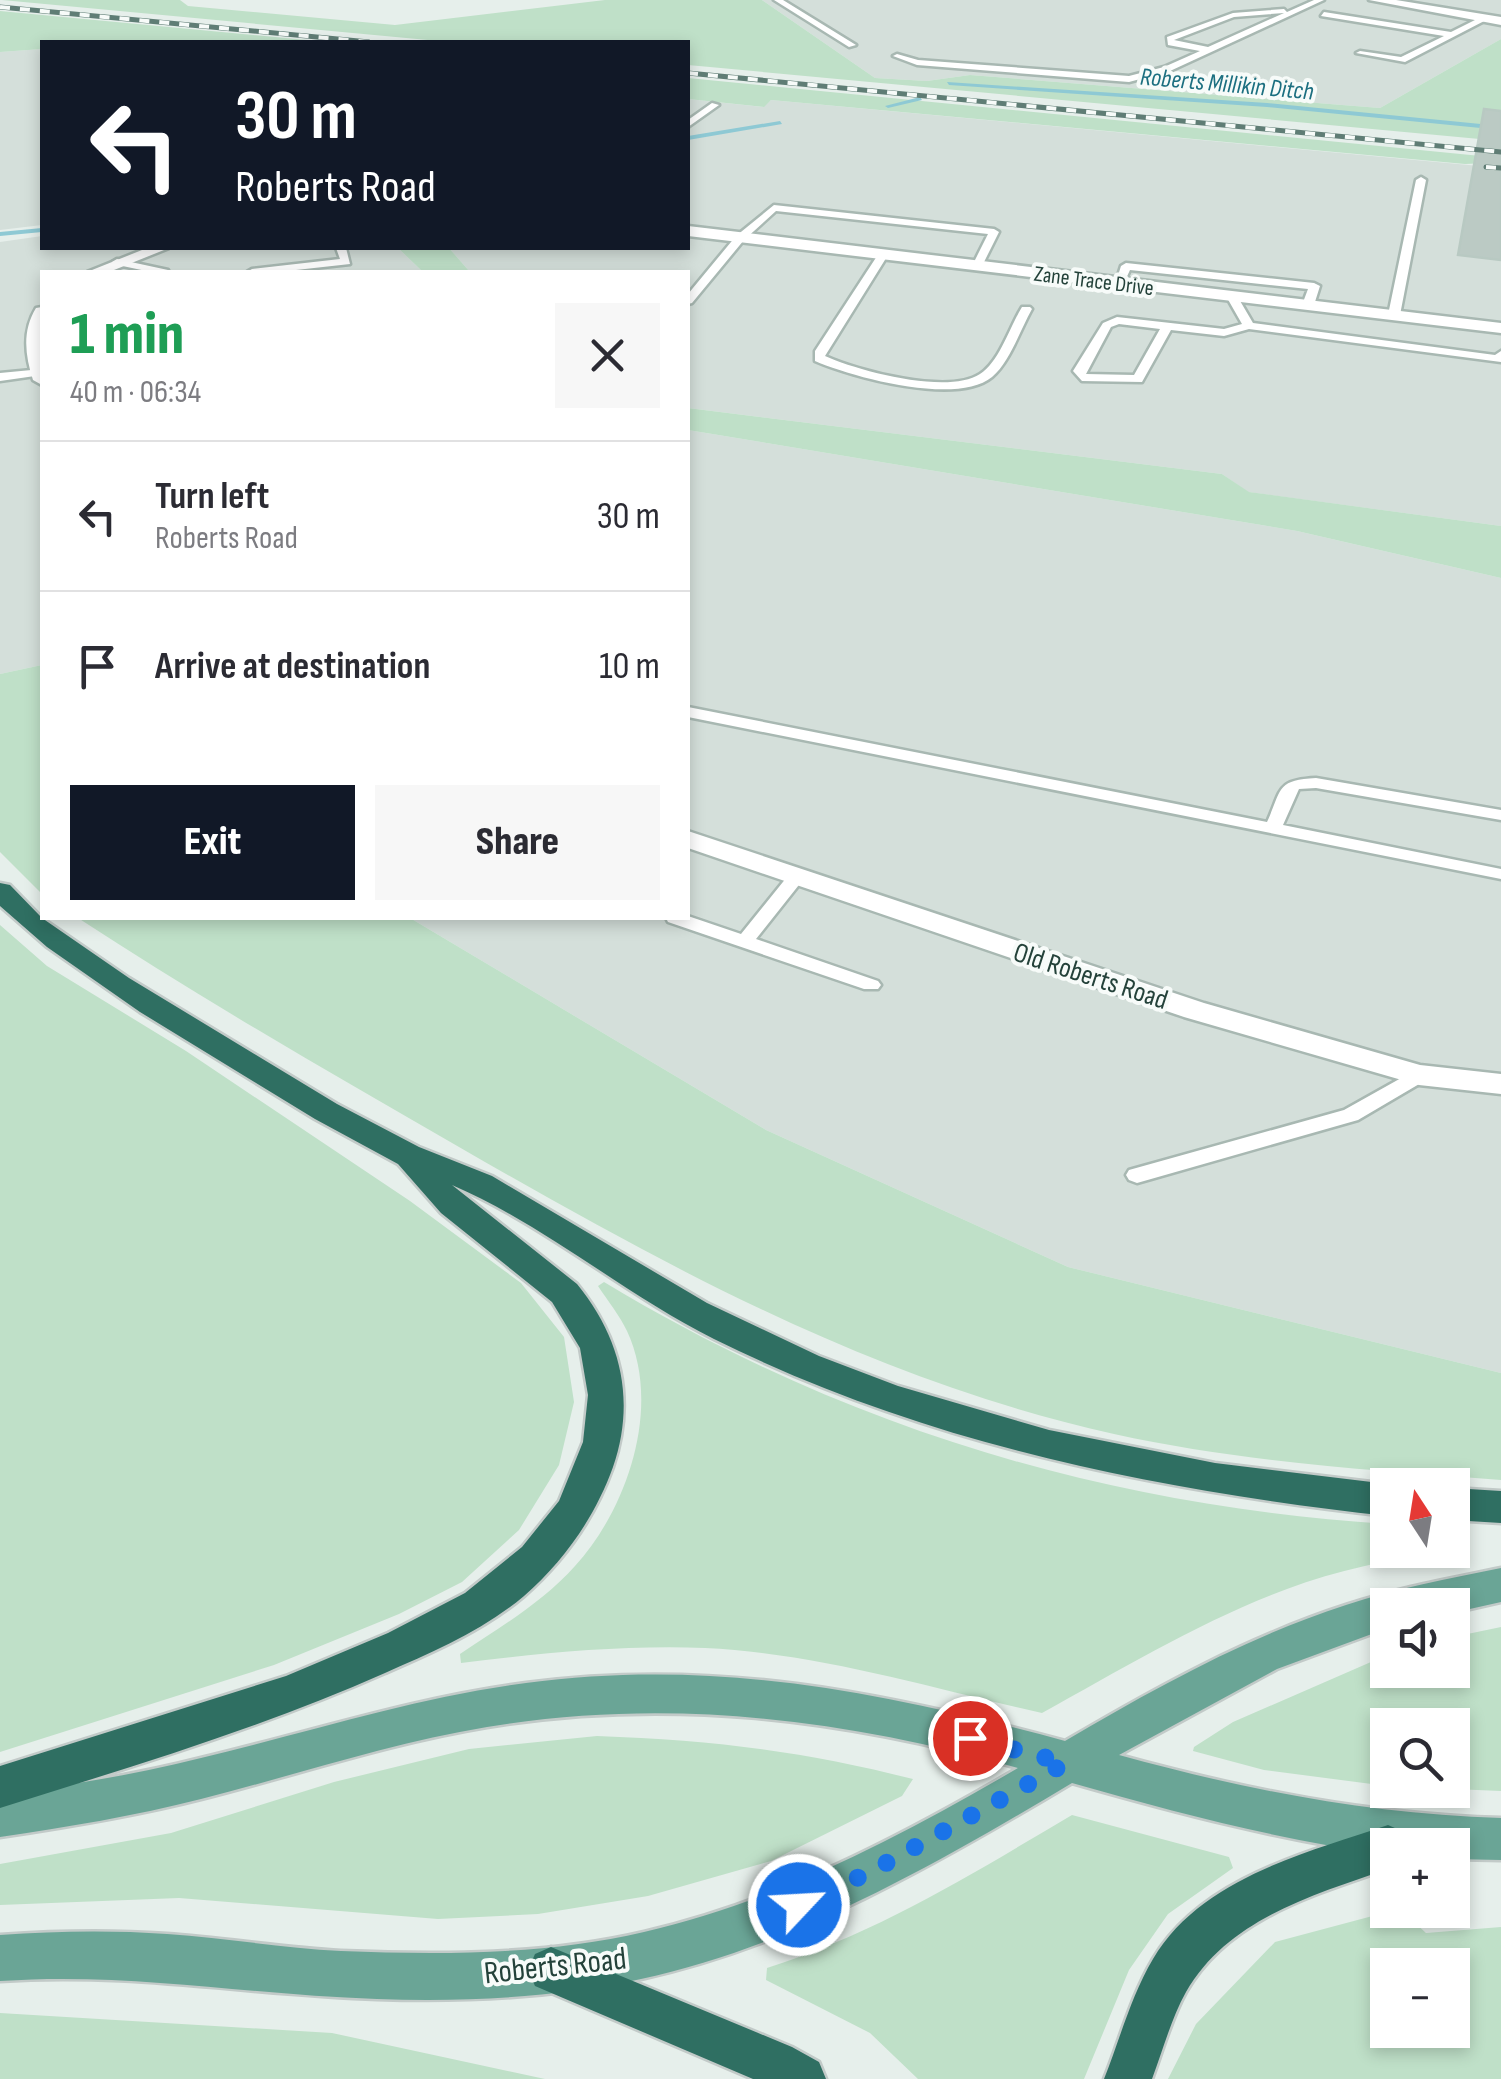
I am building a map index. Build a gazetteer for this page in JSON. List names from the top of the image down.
{
  "streets": {
    "main road": ["Roberts Road"],
    "street": ["Zane Trace Drive", "Old Roberts Road"]
  },
  "water": ["Roberts Millikin Ditch"],
  "north": "top",
  "page": {
    "turn": ["30 m", "Roberts Road"],
    "heading": ["1 min", "40 m · 06:34"],
    "list": [
      {
        "name": "Turn left",
        "note": "Roberts Road",
        "value": "30 m"
      },
      {
        "name": "Arrive at destination",
        "value": "10 m"
      }
    ],
    "buttons": ["Exit", "Share"],
    "map_buttons": ["+", "−"]
  }
}
